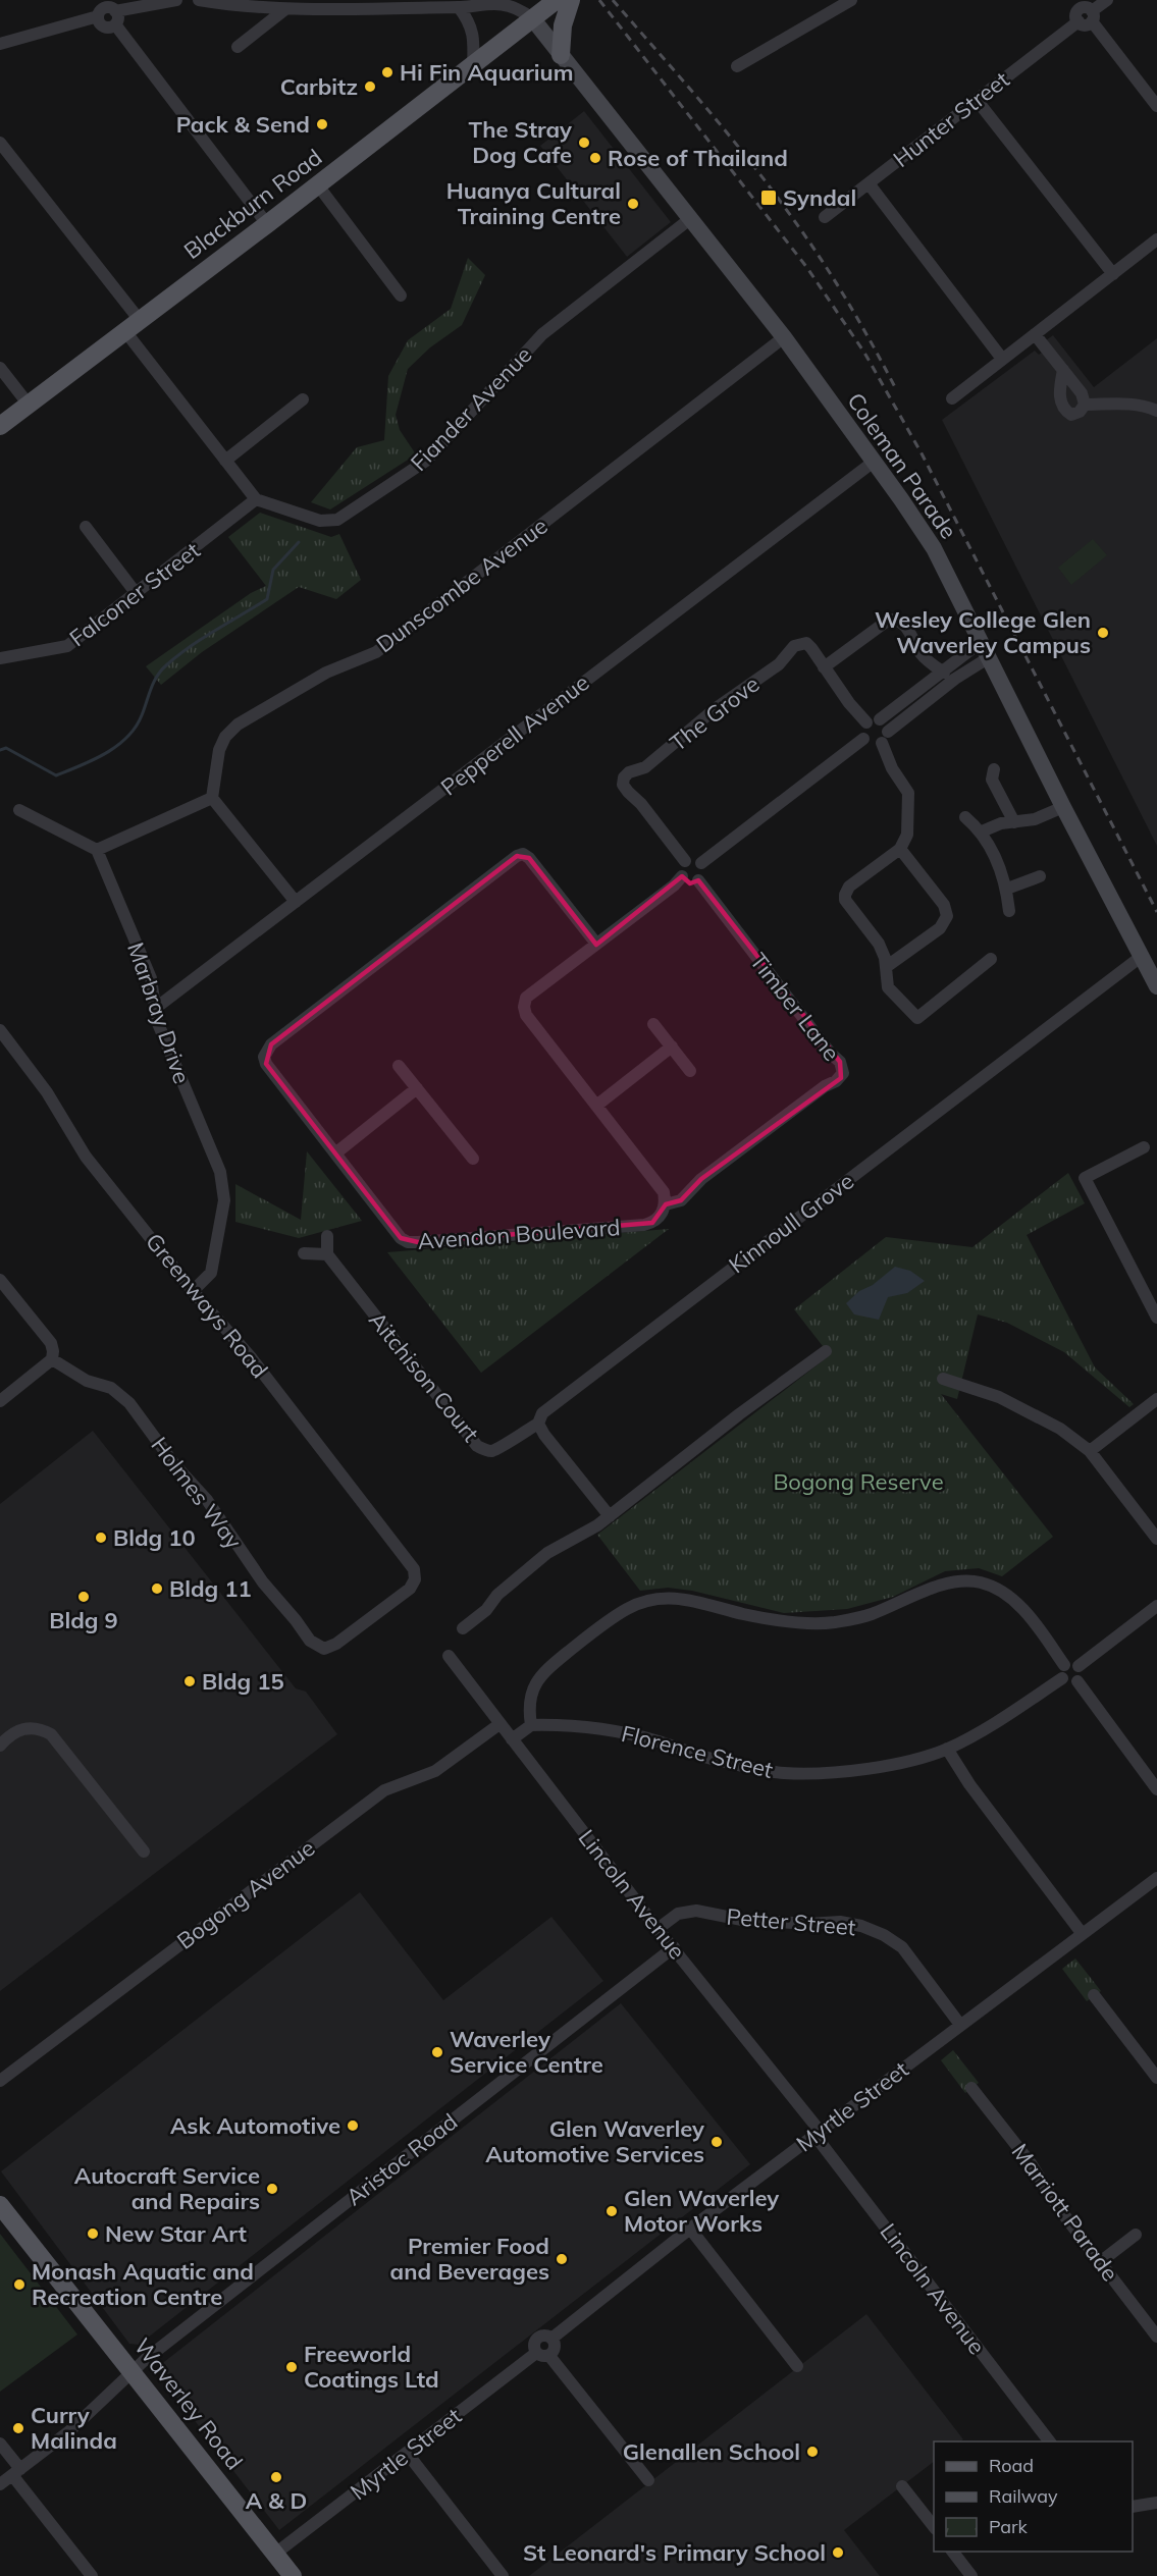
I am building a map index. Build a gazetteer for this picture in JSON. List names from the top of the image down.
{
  "streets": {
    "main road": ["Blackburn Road", "Waverley Road"],
    "street": [
      "Hunter Street",
      "Fiander Avenue",
      "Coleman Parade",
      "Dunscombe Avenue",
      "Falconer Street",
      "The Grove",
      "Pepperell Avenue",
      "Timber Lane",
      "Marbray Drive",
      "Kinnoull Grove",
      "Avendon Boulevard",
      "Greenways Road",
      "Aitchison Court",
      "Holmes Way",
      "Florence Street",
      "Bogong Avenue",
      "Lincoln Avenue",
      "Petter Street",
      "Myrtle Street",
      "Aristoc Road",
      "Marriott Parade"
    ]
  },
  "crossings": [
    ["Blackburn Road", "Coleman Parade"],
    ["Fiander Avenue", "Coleman Parade"],
    ["Fiander Avenue", "Falconer Street"],
    ["Coleman Parade", "Dunscombe Avenue"],
    ["Coleman Parade", "Pepperell Avenue"],
    ["Coleman Parade", "Kinnoull Grove"],
    ["The Grove", "Timber Lane"],
    ["Pepperell Avenue", "Marbray Drive"],
    ["Timber Lane", "Avendon Boulevard"],
    ["Marbray Drive", "Greenways Road"],
    ["Kinnoull Grove", "Aitchison Court"],
    ["Greenways Road", "Holmes Way"],
    ["Bogong Avenue", "Lincoln Avenue"],
    ["Lincoln Avenue", "Petter Street"],
    ["Lincoln Avenue", "Myrtle Street"],
    ["Lincoln Avenue", "Aristoc Road"],
    ["Petter Street", "Myrtle Street"],
    ["Myrtle Street", "Waverley Road"],
    ["Aristoc Road", "Waverley Road"]
  ],
  "parks": ["Bogong Reserve"],
  "places": {
    "other": [
      "Hi Fin Aquarium",
      "Carbitz",
      "Pack & Send",
      "The Stray Dog Cafe",
      "Rose of Thailand",
      "Huanya Cultural Training Centre",
      "Wesley College Glen Waverley Campus",
      "Bldg 10",
      "Bldg 11",
      "Bldg 9",
      "Bldg 15",
      "Waverley Service Centre",
      "Ask Automotive",
      "Glen Waverley Automotive Services",
      "Autocraft Service and Repairs",
      "Glen Waverley Motor Works",
      "New Star Art",
      "Premier Food and Beverages",
      "Monash Aquatic and Recreation Centre",
      "Freeworld Coatings Ltd",
      "Curry Malinda",
      "Glenallen School",
      "A & D",
      "St Leonard's Primary School"
    ],
    "transit": ["Syndal"]
  },
  "legend": ["Road", "Railway", "Park"]
}
